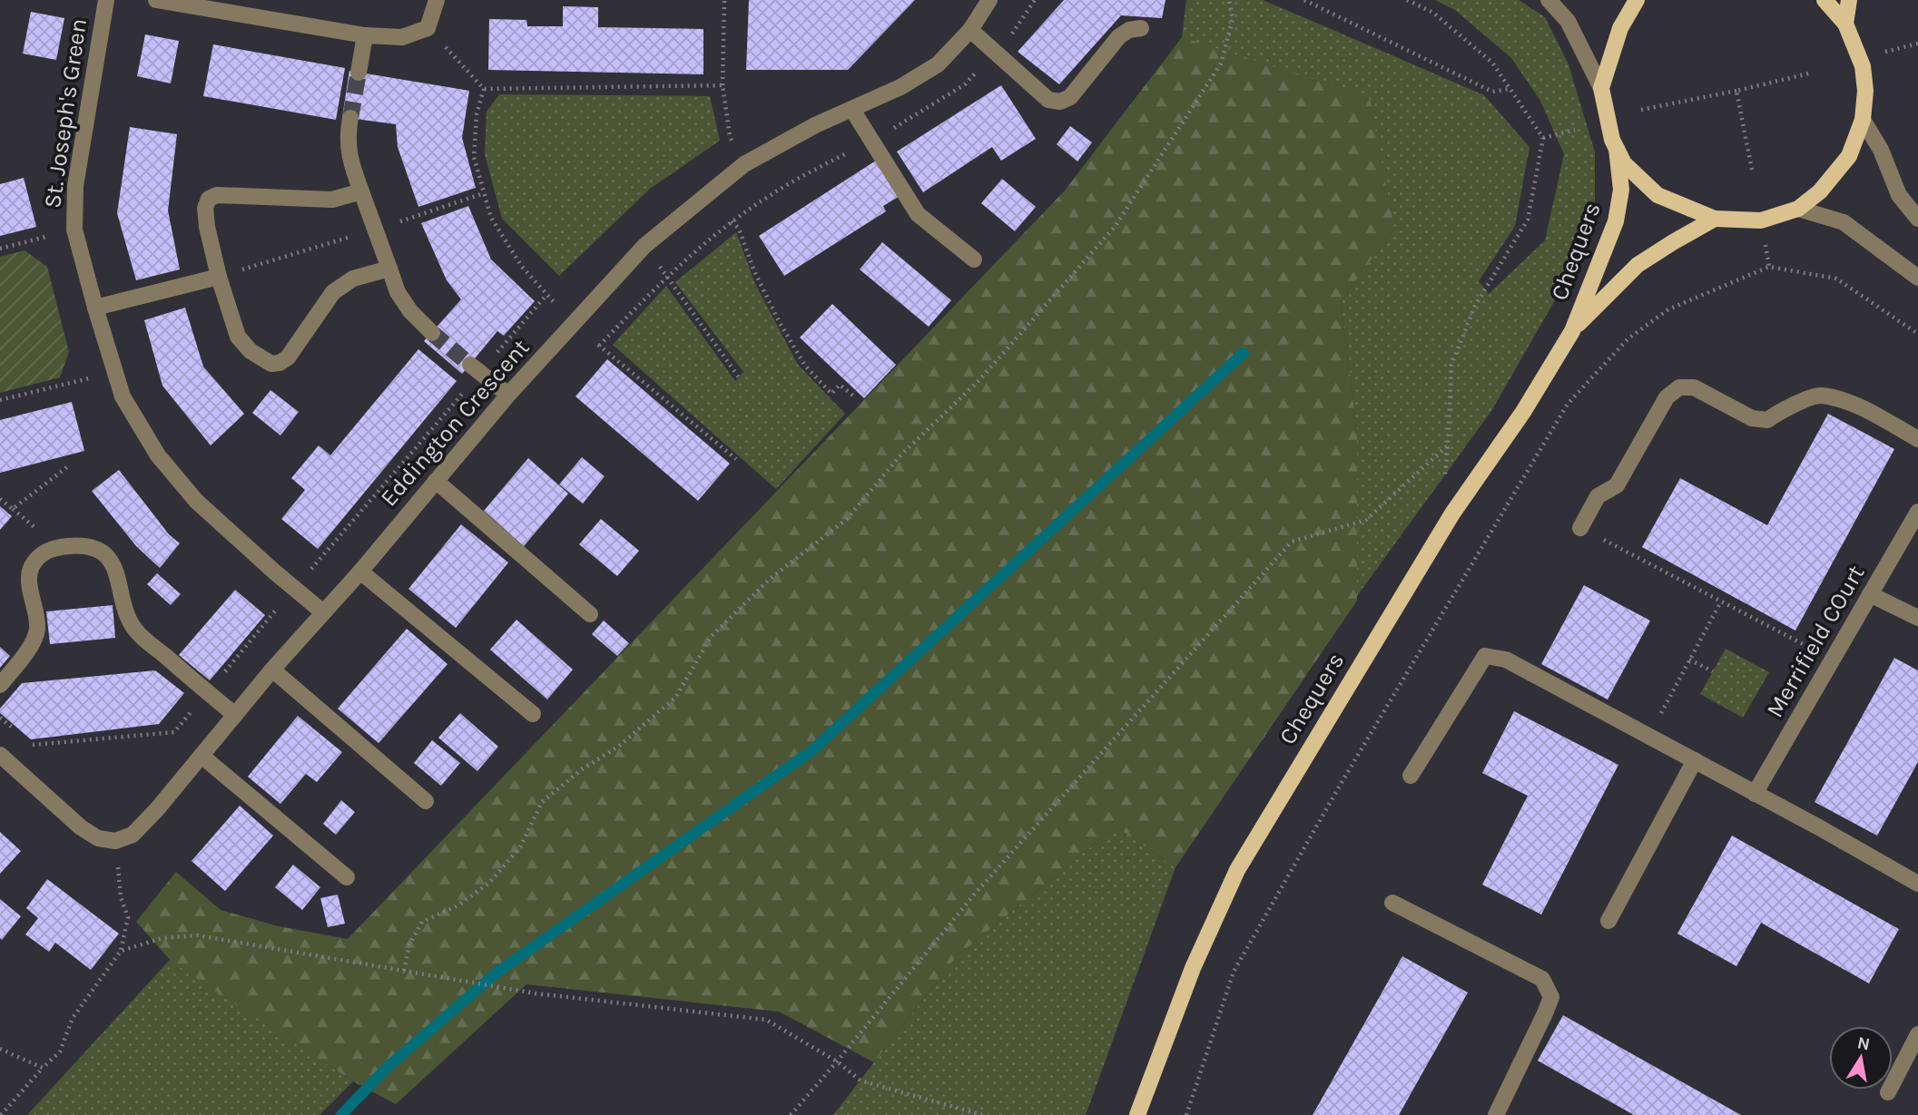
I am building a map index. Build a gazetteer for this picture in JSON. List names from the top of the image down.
{
  "streets": {
    "main road": ["Chequers"],
    "street": ["St. Joseph's Green", "Eddington Crescent", "Merrifield COurt"]
  },
  "crossings": [
    ["St. Joseph's Green", "Eddington Crescent"]
  ],
  "north": "top"
}
